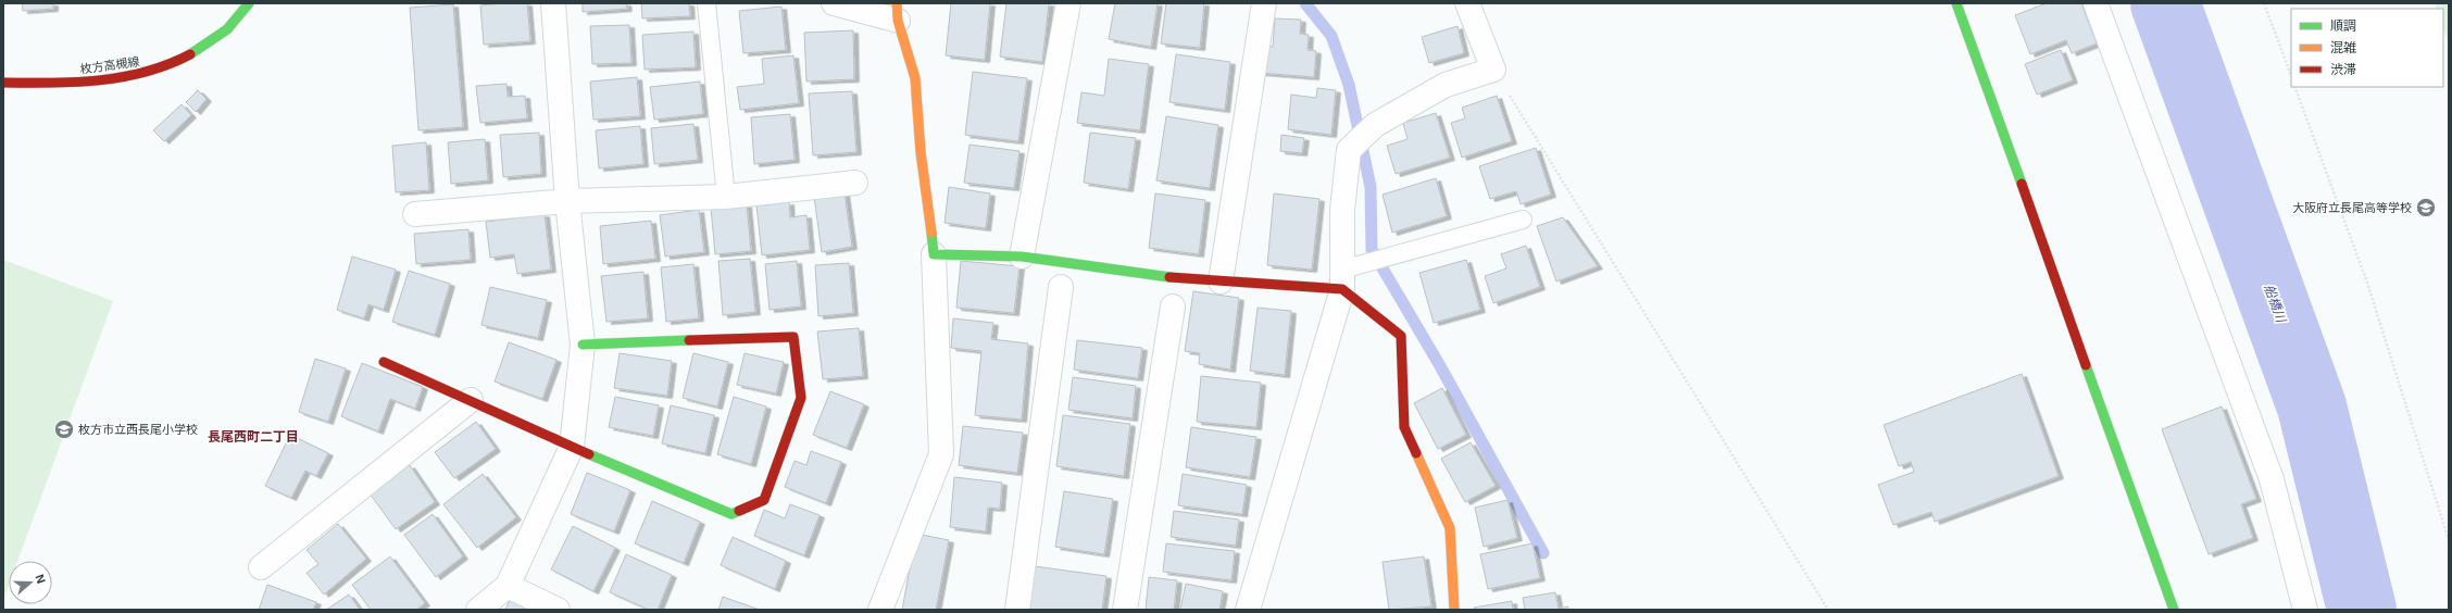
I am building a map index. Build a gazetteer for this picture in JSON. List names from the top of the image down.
{
  "streets": {
    "street": ["枚方高槻線"]
  },
  "districts": ["長尾西町二丁目"],
  "water": ["船橋川"],
  "places": {
    "school or university": ["大阪府立長尾高等学校", "枚方市立西長尾小学校"]
  },
  "legend": ["順調", "混雑", "渋滞"],
  "north": "right"
}
